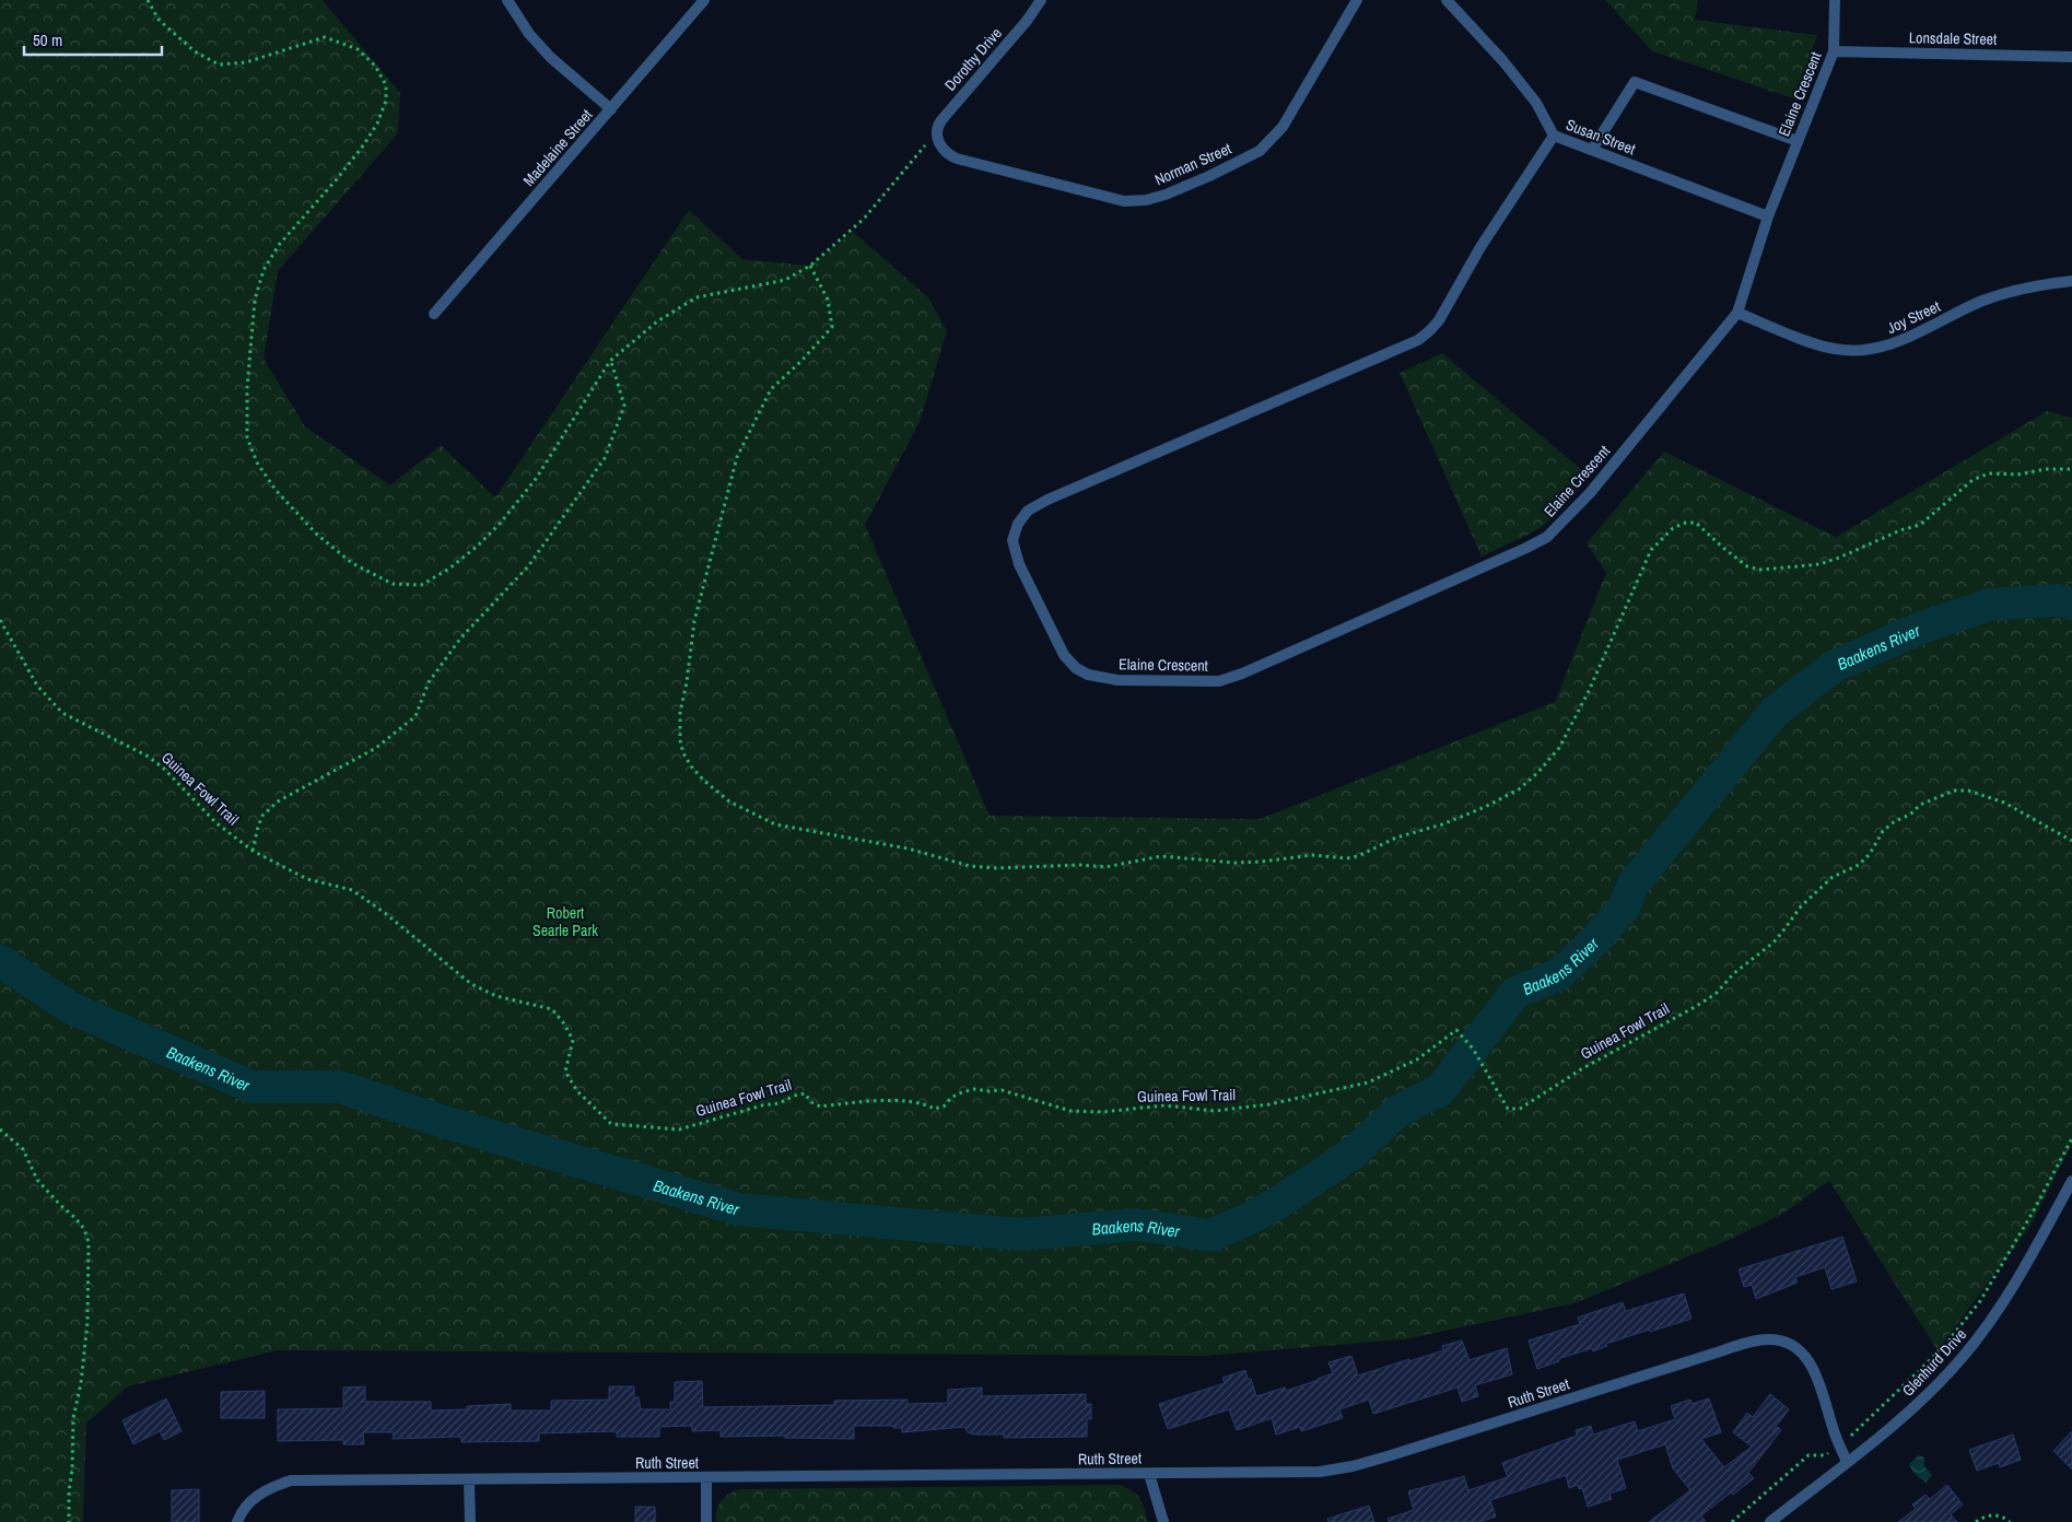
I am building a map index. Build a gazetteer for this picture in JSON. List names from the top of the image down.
{
  "streets": {
    "street": [
      "Lonsdale Street",
      "Dorothy Drive",
      "Elaine Crescent",
      "Susan Street",
      "Madelaine Street",
      "Norman Street",
      "Joy Street",
      "Glenhurd Drive",
      "Ruth Street"
    ],
    "path": ["Guinea Fowl Trail"]
  },
  "crossings": [
    ["Lonsdale Street", "Elaine Crescent"],
    ["Dorothy Drive", "Norman Street"],
    ["Elaine Crescent", "Susan Street"],
    ["Elaine Crescent", "Joy Street"],
    ["Glenhurd Drive", "Ruth Street"]
  ],
  "water": ["Baakens River"],
  "parks": ["Robert Searle Park"],
  "scale_bar": "50 m"
}
